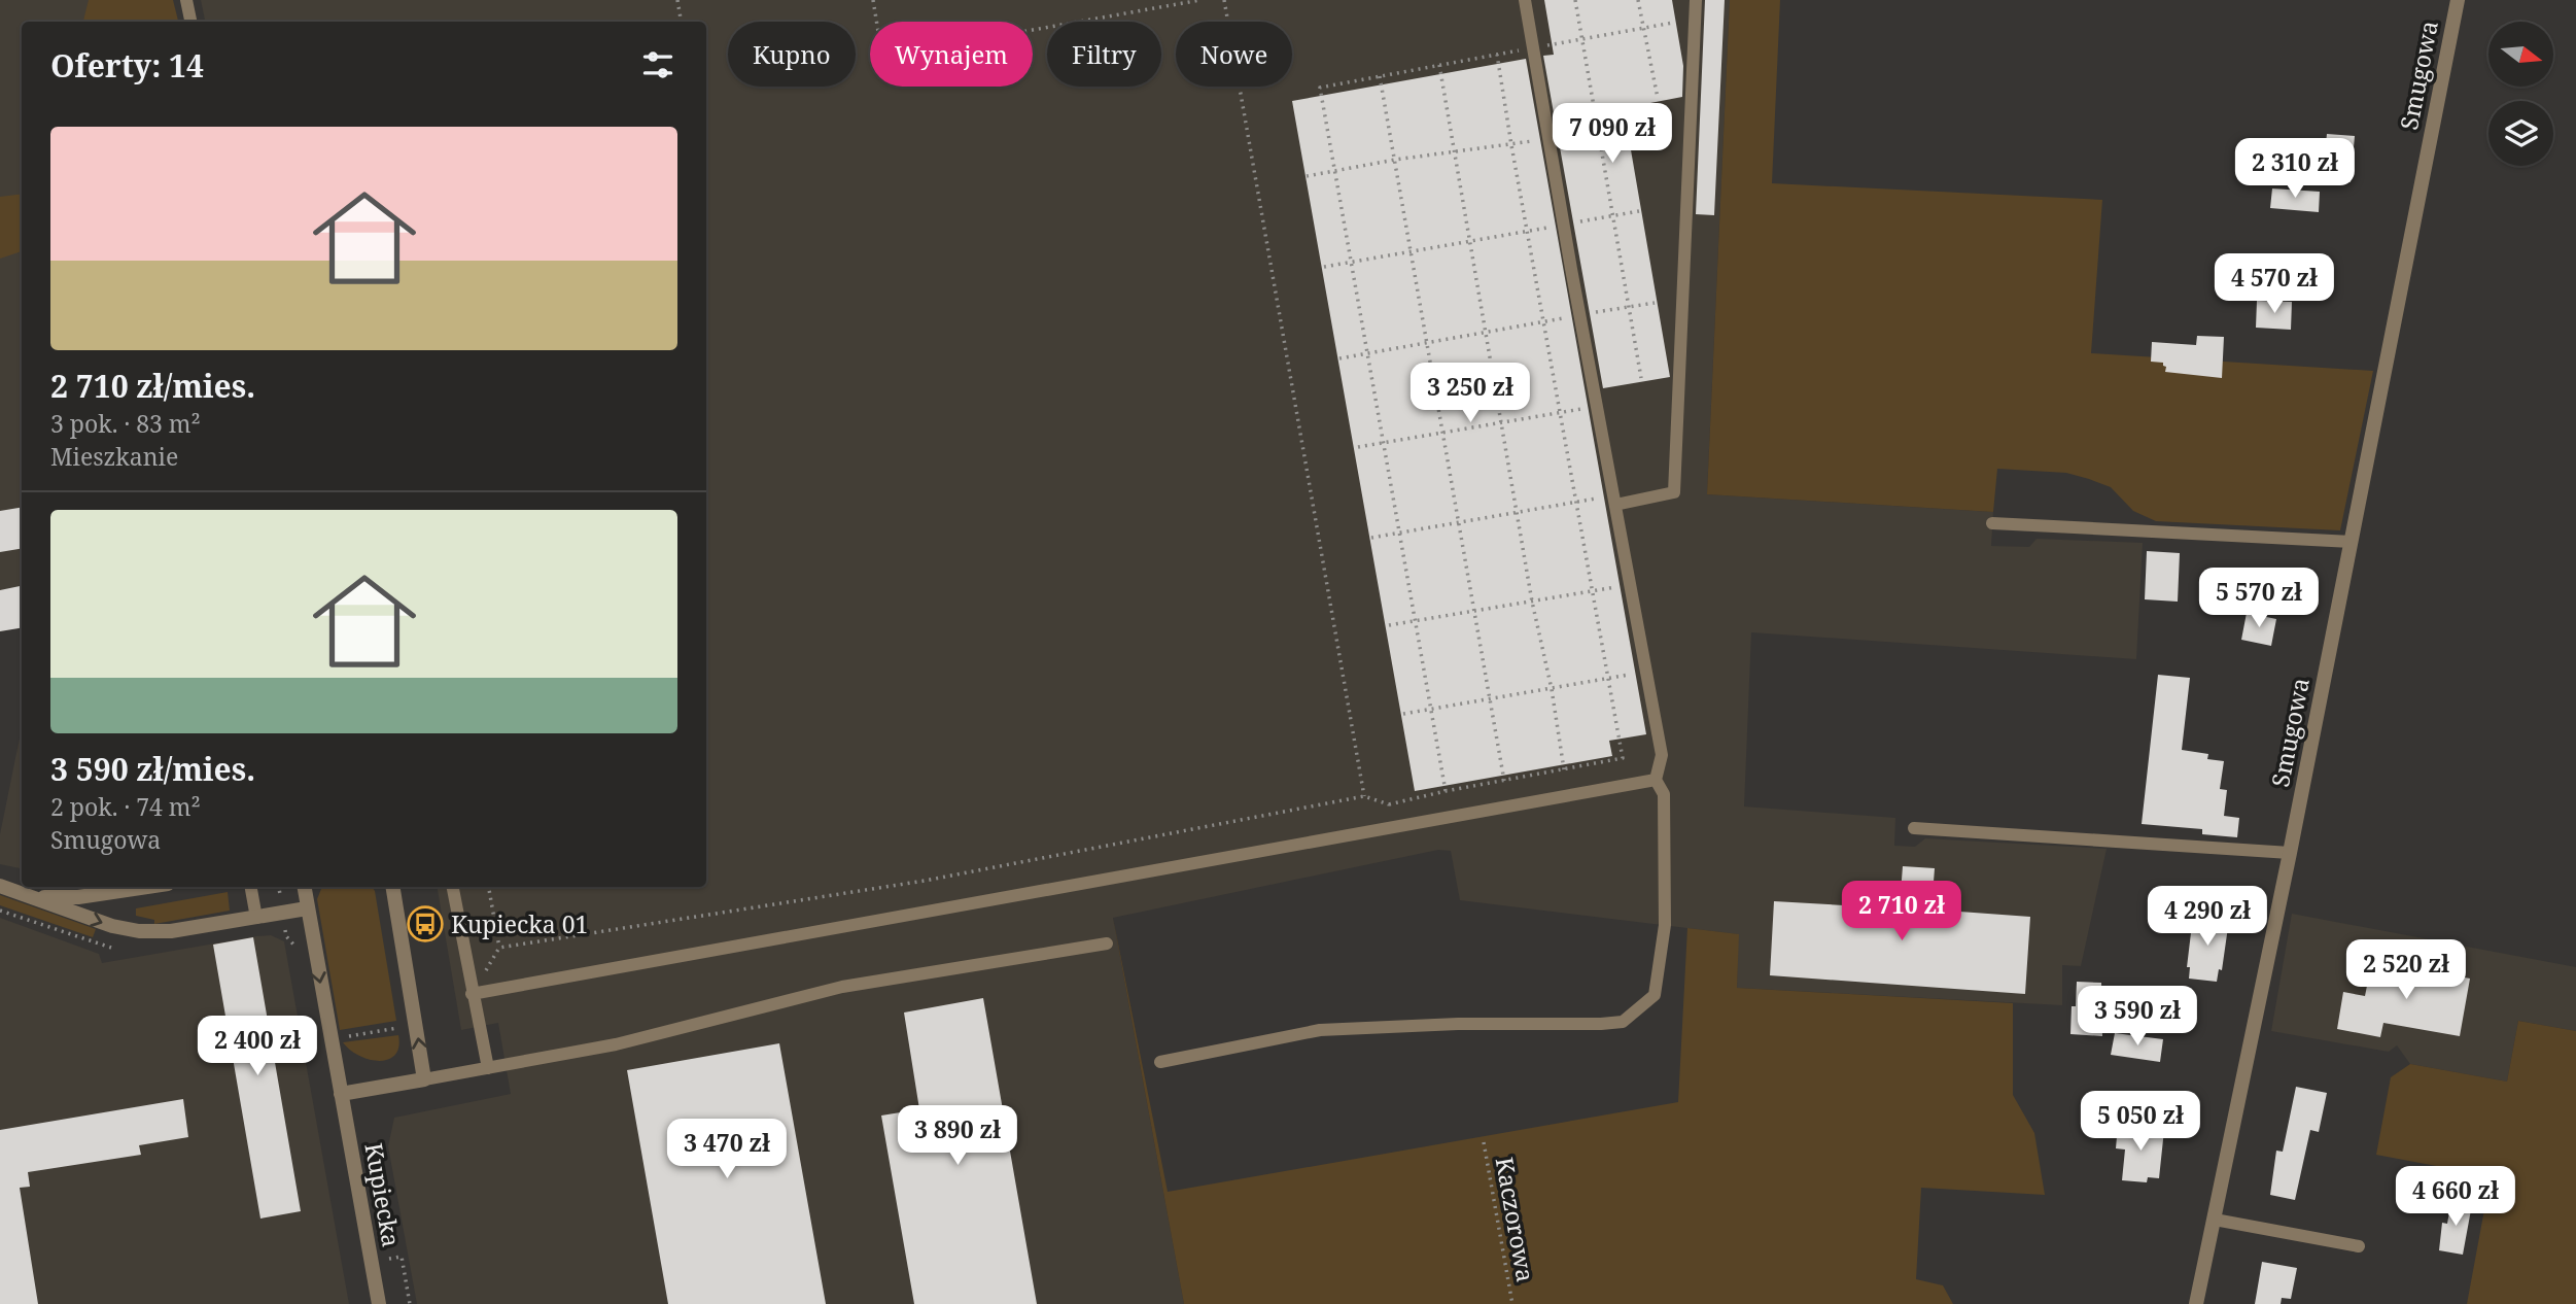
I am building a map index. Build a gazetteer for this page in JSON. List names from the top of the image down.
{
  "streets": {
    "street": ["Smugowa", "Kupiecka"],
    "path": ["Kaczorowa"]
  },
  "places": {
    "bus stop": ["Kupiecka 01"]
  },
  "north": "right",
  "page": {
    "chip": [
      "Kupno",
      "Wynajem",
      "Filtry",
      "Nowe"
    ],
    "heading": "Oferty: 14",
    "price": [
      "7 090 zł",
      "2 310 zł",
      "4 570 zł",
      "3 250 zł",
      "5 570 zł",
      "2 710 zł",
      "4 290 zł",
      "2 520 zł",
      "3 590 zł",
      "2 400 zł",
      "5 050 zł",
      "3 890 zł",
      "3 470 zł",
      "4 660 zł"
    ],
    "list": [
      {
        "name": "2 710 zł/mies.",
        "note": "3 pok. · 83 m² · Mieszkanie"
      },
      {
        "name": "3 590 zł/mies.",
        "note": "2 pok. · 74 m² · Smugowa"
      }
    ]
  }
}
